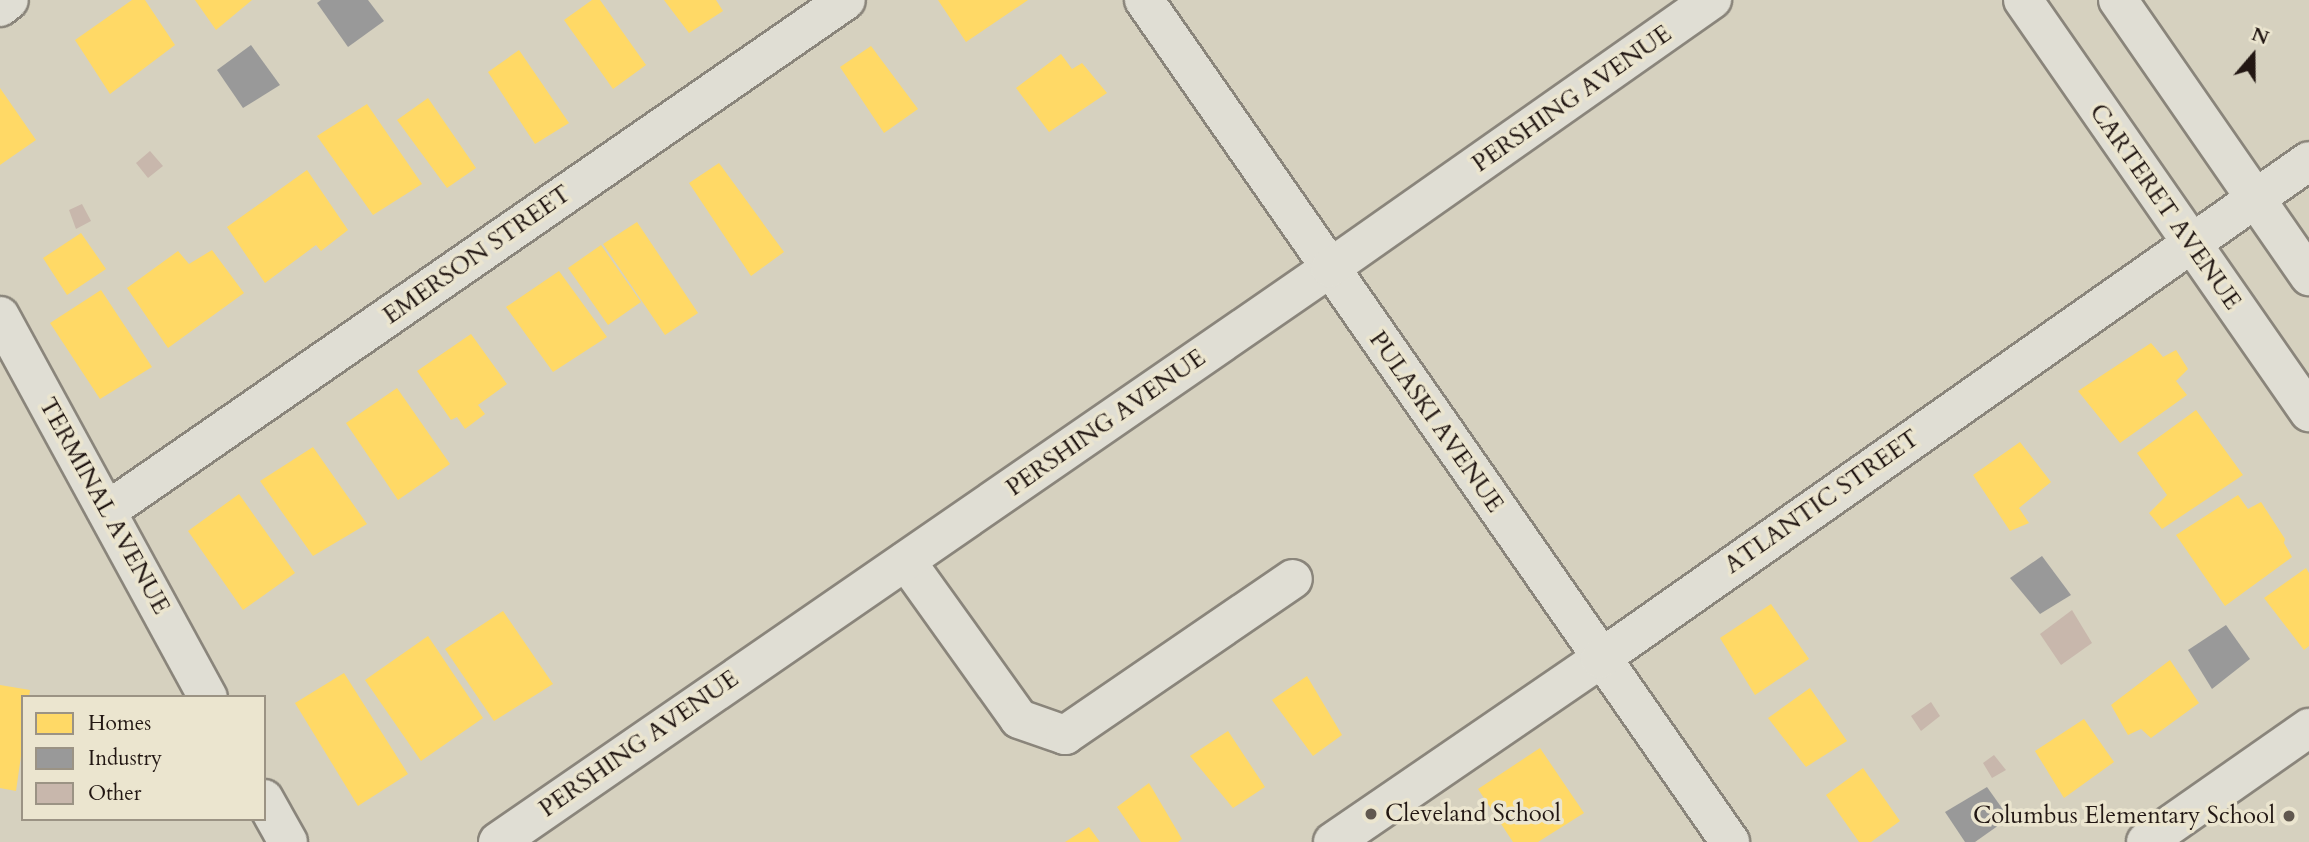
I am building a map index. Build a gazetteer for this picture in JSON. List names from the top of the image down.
{
  "streets": {
    "street": [
      "PERSHING AVENUE",
      "CARTERET AVENUE",
      "EMERSON STREET",
      "PULASKI AVENUE",
      "ATLANTIC STREET",
      "TERMINAL AVENUE"
    ]
  },
  "crossings": [
    ["PERSHING AVENUE", "PULASKI AVENUE"],
    ["CARTERET AVENUE", "ATLANTIC STREET"],
    ["EMERSON STREET", "TERMINAL AVENUE"],
    ["PULASKI AVENUE", "ATLANTIC STREET"]
  ],
  "places": ["Cleveland School", "Columbus Elementary School"],
  "legend": ["Homes", "Industry", "Other"],
  "north": "top"
}
